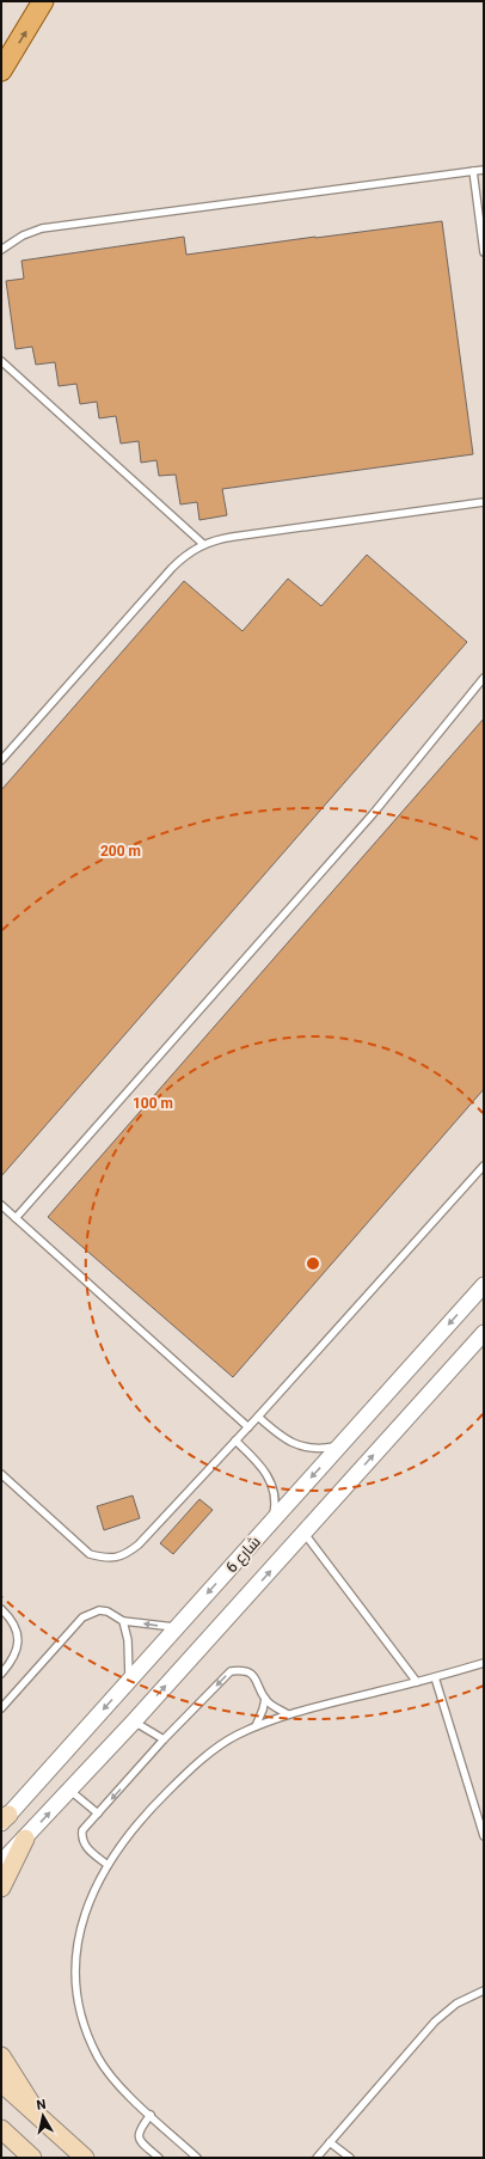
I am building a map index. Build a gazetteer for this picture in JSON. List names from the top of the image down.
{
  "streets": {
    "street": ["شارع 6"]
  },
  "north": "top",
  "rings": ["200 m", "100 m"]
}
